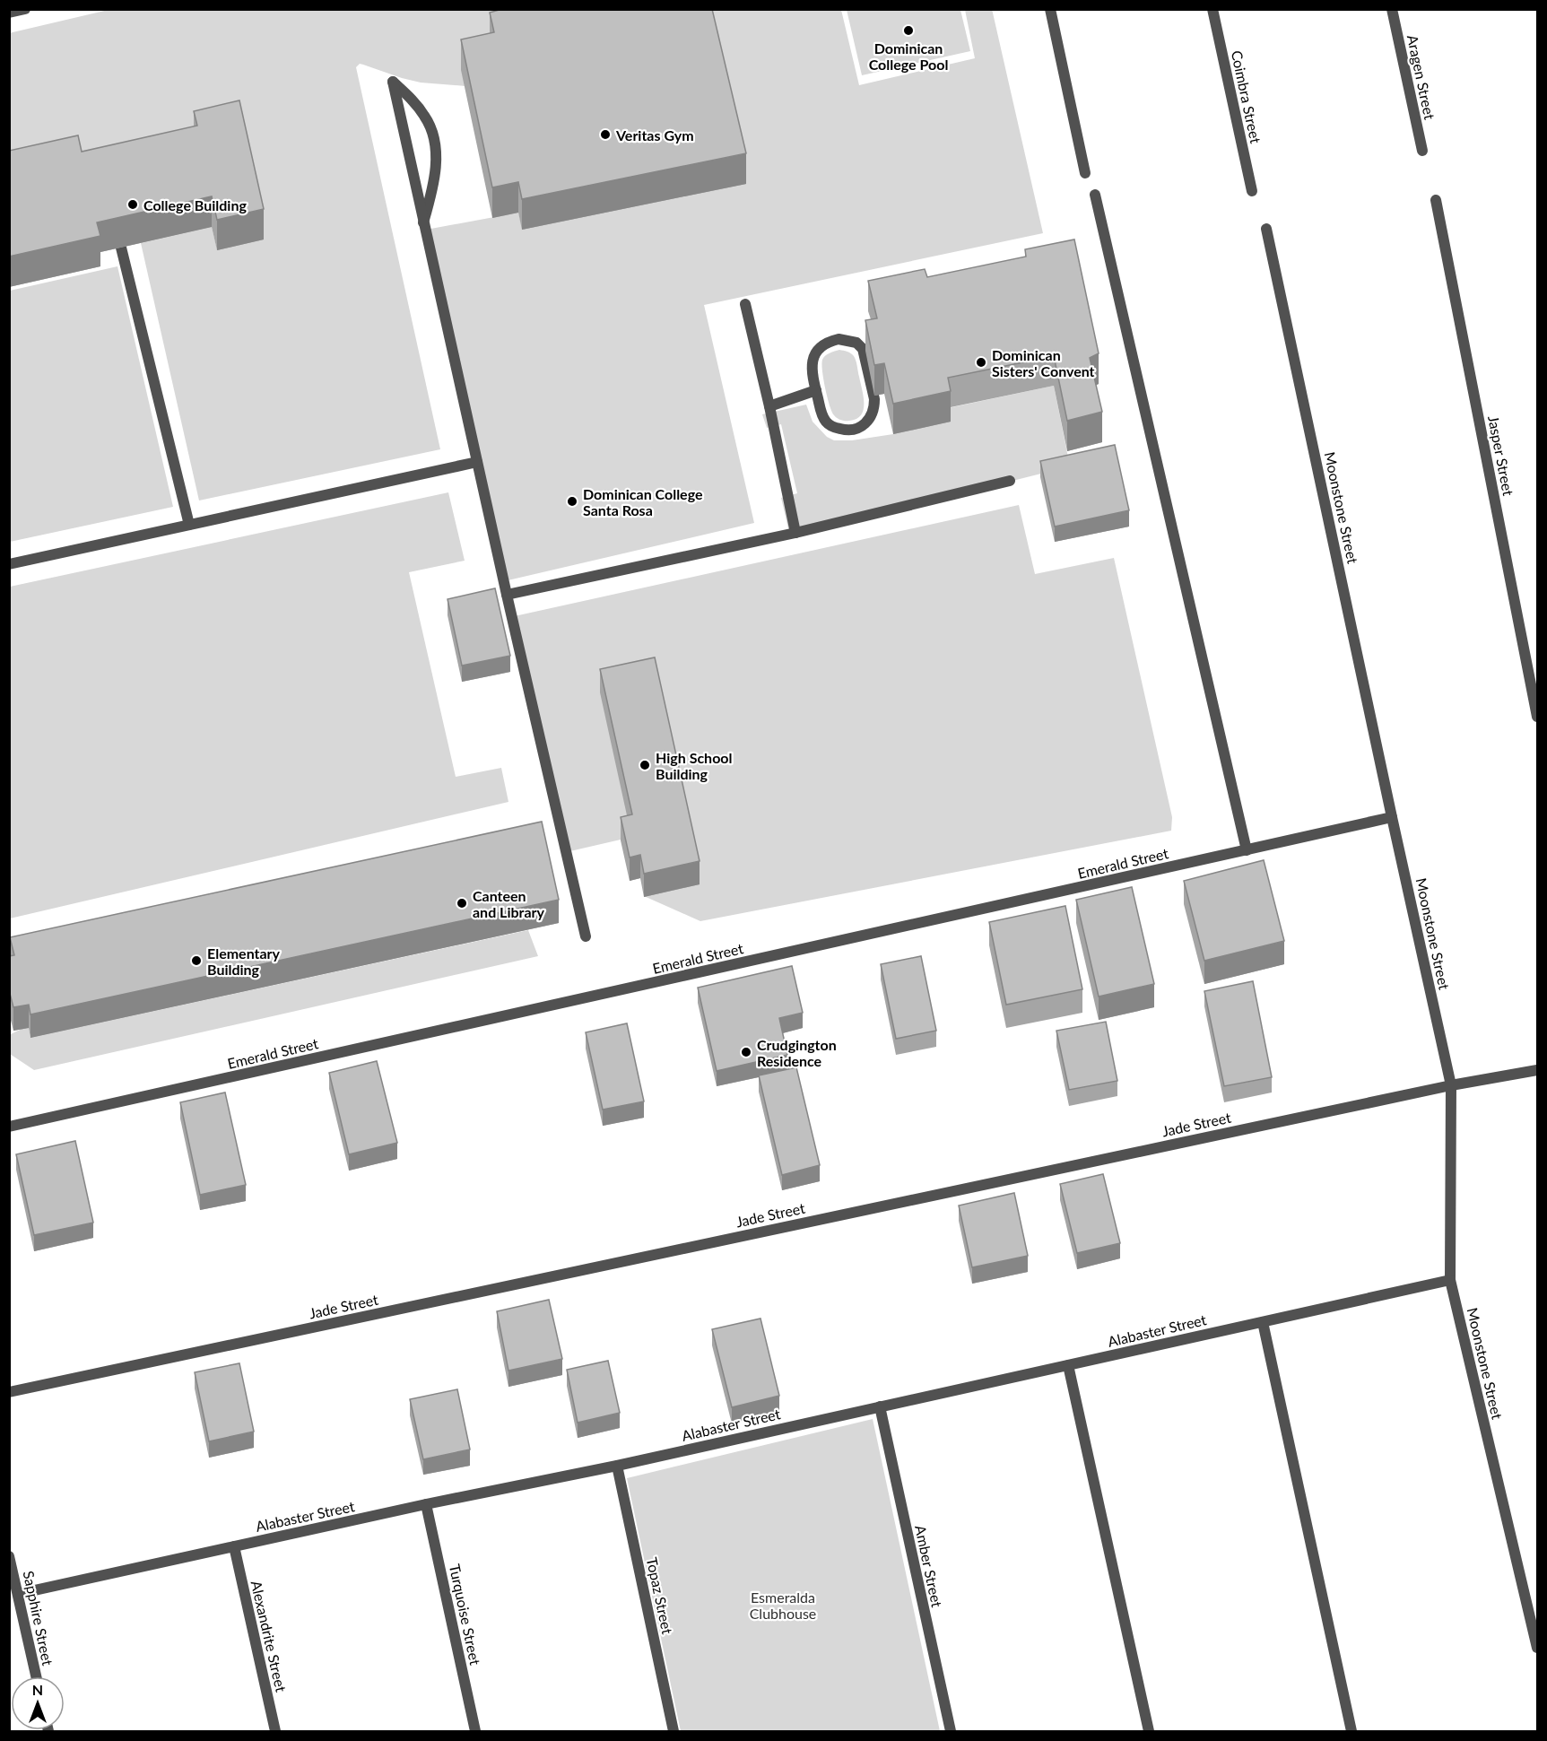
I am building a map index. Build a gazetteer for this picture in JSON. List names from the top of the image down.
{
  "streets": {
    "street": [
      "Aragen Street",
      "Coimbra Street",
      "Jasper Street",
      "Moonstone Street",
      "Emerald Street",
      "Jade Street",
      "Alabaster Street",
      "Amber Street",
      "Topaz Street",
      "Turquoise Street",
      "Sapphire Street",
      "Alexandrite Street"
    ]
  },
  "crossings": [
    ["Moonstone Street", "Emerald Street"],
    ["Moonstone Street", "Jade Street"],
    ["Moonstone Street", "Alabaster Street"],
    ["Alabaster Street", "Amber Street"],
    ["Alabaster Street", "Topaz Street"],
    ["Alabaster Street", "Turquoise Street"],
    ["Alabaster Street", "Sapphire Street"],
    ["Alabaster Street", "Alexandrite Street"]
  ],
  "parks": ["Esmeralda Clubhouse"],
  "places": [
    "Dominican College Pool",
    "Veritas Gym",
    "College Building",
    "Dominican Sisters' Convent",
    "Dominican College Santa Rosa",
    "High School Building",
    "Canteen and Library",
    "Elementary Building",
    "Crudgington Residence"
  ],
  "north": "top"
}
